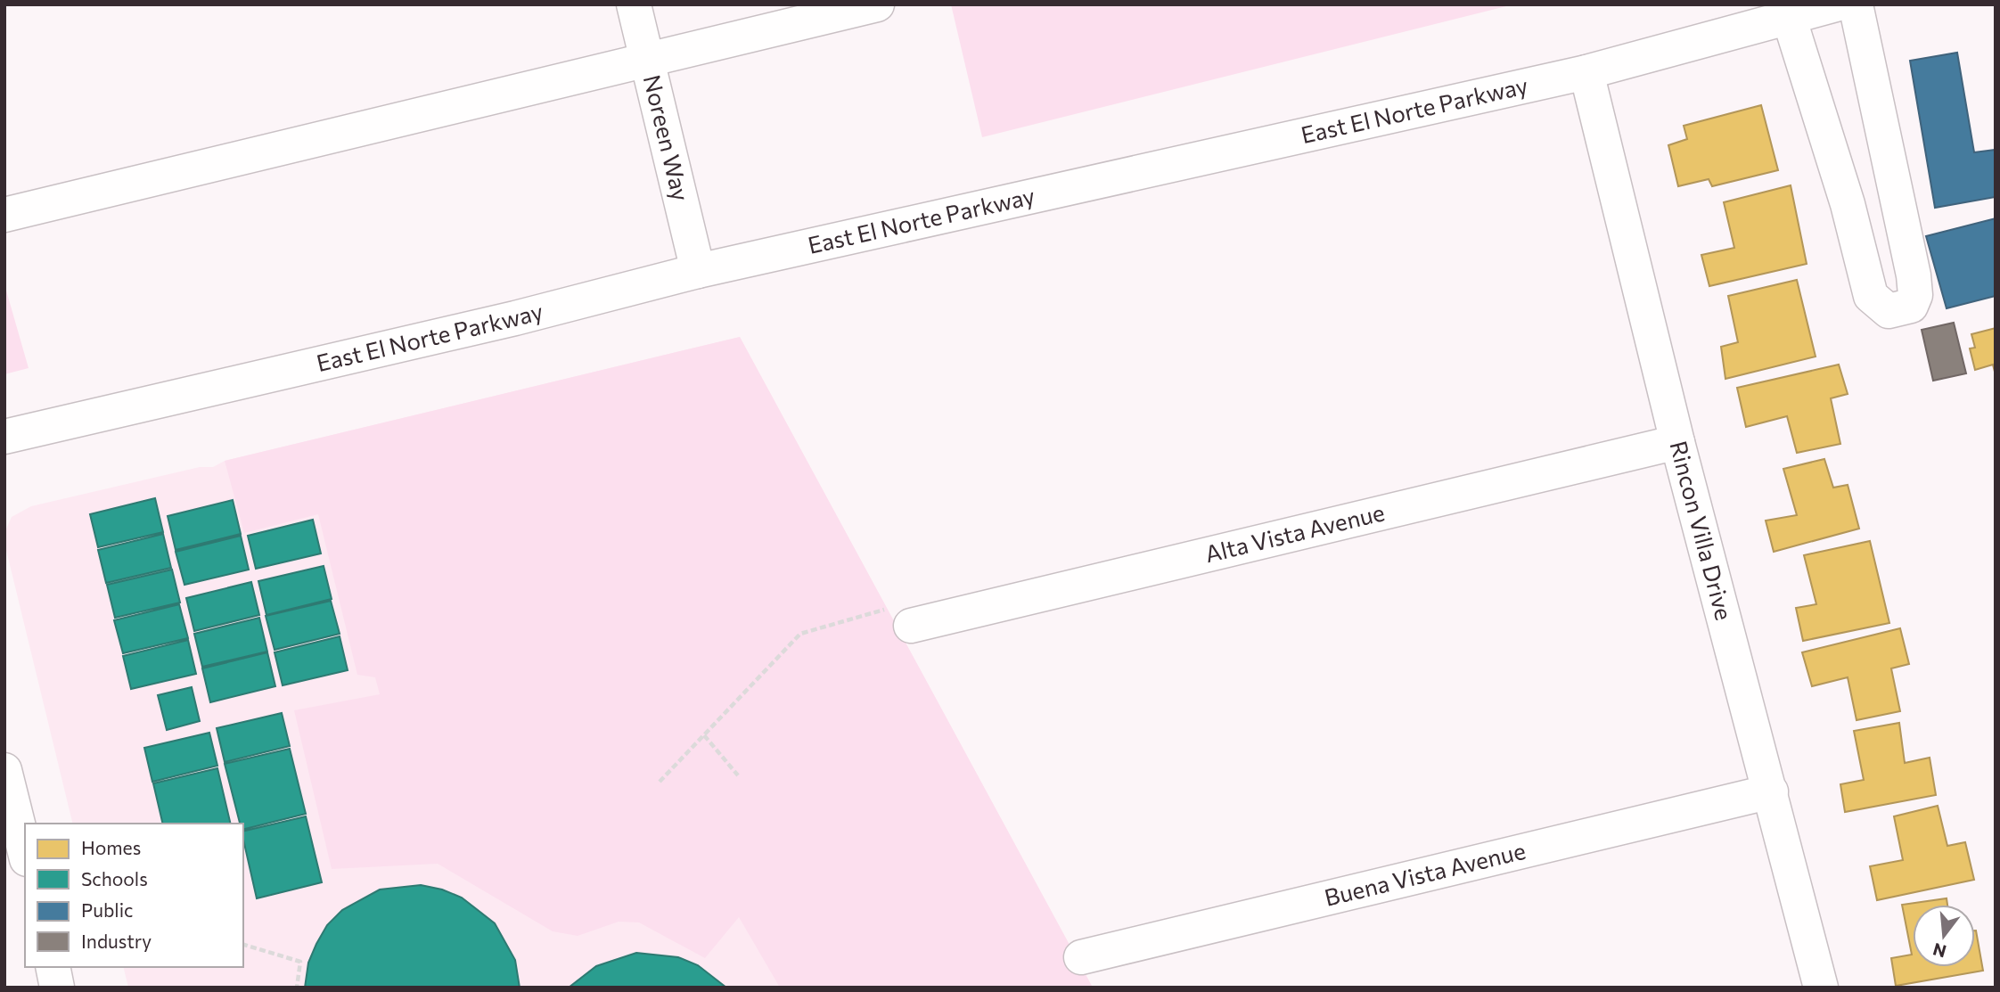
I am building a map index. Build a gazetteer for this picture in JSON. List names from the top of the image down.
{
  "streets": {
    "street": [
      "East El Norte Parkway",
      "Noreen Way",
      "Rincon Villa Drive",
      "Alta Vista Avenue",
      "Buena Vista Avenue"
    ]
  },
  "crossings": [
    ["East El Norte Parkway", "Noreen Way"],
    ["East El Norte Parkway", "Rincon Villa Drive"],
    ["Rincon Villa Drive", "Alta Vista Avenue"],
    ["Rincon Villa Drive", "Buena Vista Avenue"]
  ],
  "legend": [
    "Homes",
    "Schools",
    "Public",
    "Industry"
  ],
  "north": "bottom"
}
